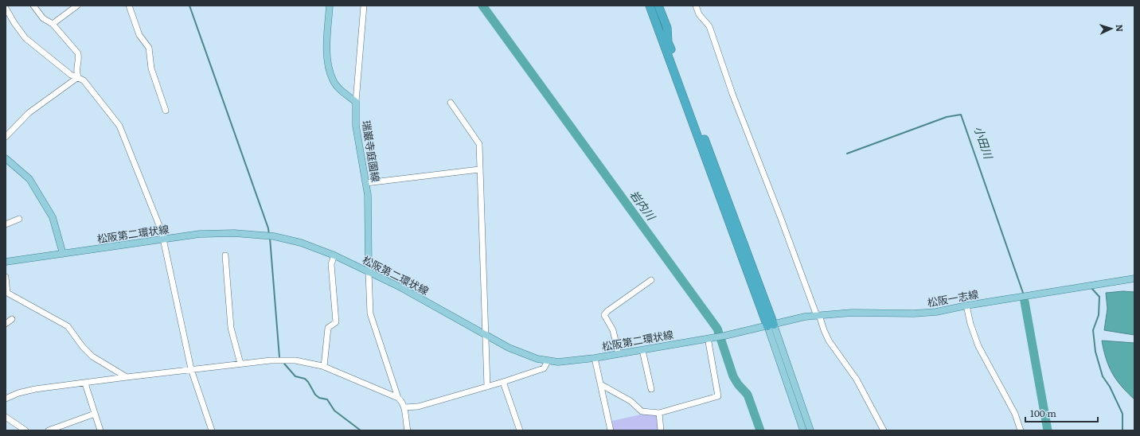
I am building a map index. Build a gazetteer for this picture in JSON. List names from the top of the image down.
{
  "streets": {
    "main road": ["瑞巌寺庭園線", "松阪第二環状線", "松阪一志線"]
  },
  "crossings": [
    ["瑞巌寺庭園線", "松阪第二環状線"],
    ["松阪第二環状線", "松阪一志線"]
  ],
  "water": ["小田川", "岩内川"],
  "scale_bar": "100 m",
  "north": "right"
}
